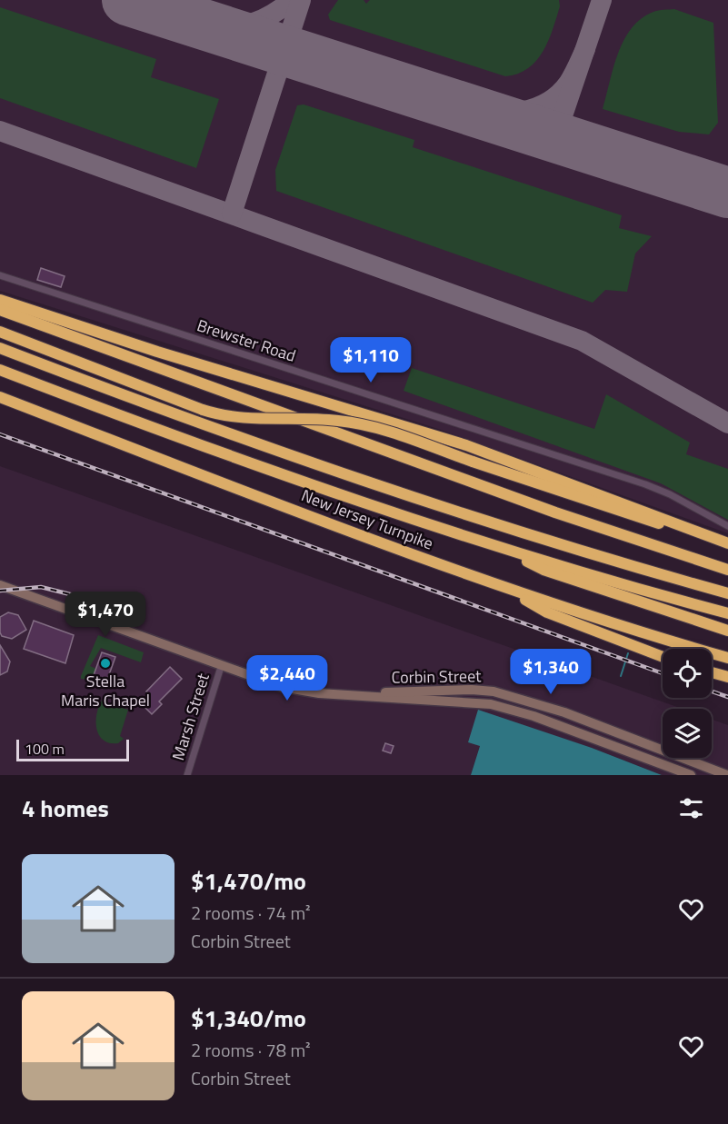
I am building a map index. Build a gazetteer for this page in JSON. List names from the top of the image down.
{
  "streets": {
    "highway": ["New Jersey Turnpike"],
    "main road": ["Corbin Street"],
    "street": ["Brewster Road", "Marsh Street"]
  },
  "crossings": [
    ["Corbin Street", "Marsh Street"]
  ],
  "places": ["Stella Maris Chapel"],
  "scale_bar": "100 m",
  "page": {
    "price": [
      "$1,110",
      "$1,470",
      "$1,340",
      "$2,440"
    ],
    "scale": "100 m",
    "heading": "4 homes",
    "list": [
      {
        "name": "$1,470/mo",
        "note": "2 rooms · 74 m² · Corbin Street"
      },
      {
        "name": "$1,340/mo",
        "note": "2 rooms · 78 m² · Corbin Street"
      }
    ]
  }
}
